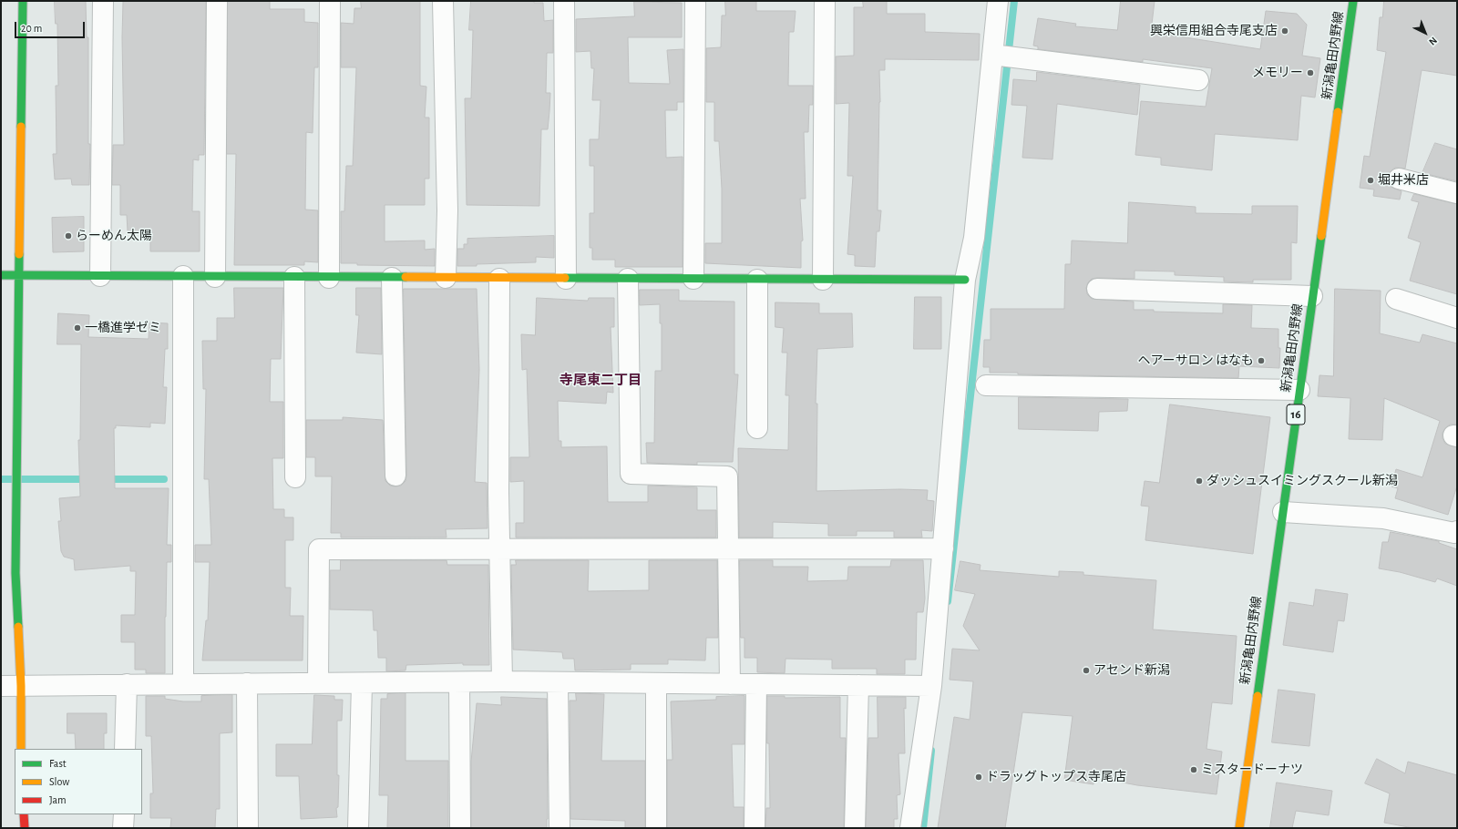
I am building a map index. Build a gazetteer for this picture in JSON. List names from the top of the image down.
{
  "streets": {
    "street": ["新潟亀田内野線", "16"]
  },
  "districts": ["寺尾東二丁目"],
  "places": [
    "興栄信用組合寺尾支店",
    "メモリー",
    "堀井米店",
    "らーめん太陽",
    "一橋進学ゼミ",
    "ヘアーサロン はなも",
    "ダッシュスイミングスクール新潟",
    "アセンド新潟",
    "ミスタードーナツ",
    "ドラッグトップス寺尾店"
  ],
  "legend": ["Fast", "Slow", "Jam"],
  "scale_bar": "20 m",
  "north": "bottom right"
}
